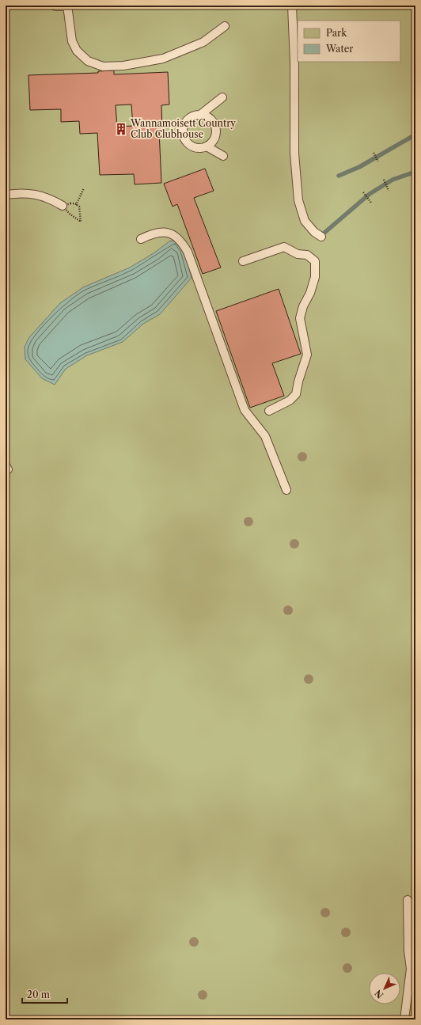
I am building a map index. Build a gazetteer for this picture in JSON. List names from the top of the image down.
{
  "places": {
    "building": ["Wannamoisett Country Club Clubhouse"]
  },
  "legend": ["Park", "Water"],
  "scale_bar": "20 m",
  "north": "bottom left"
}
